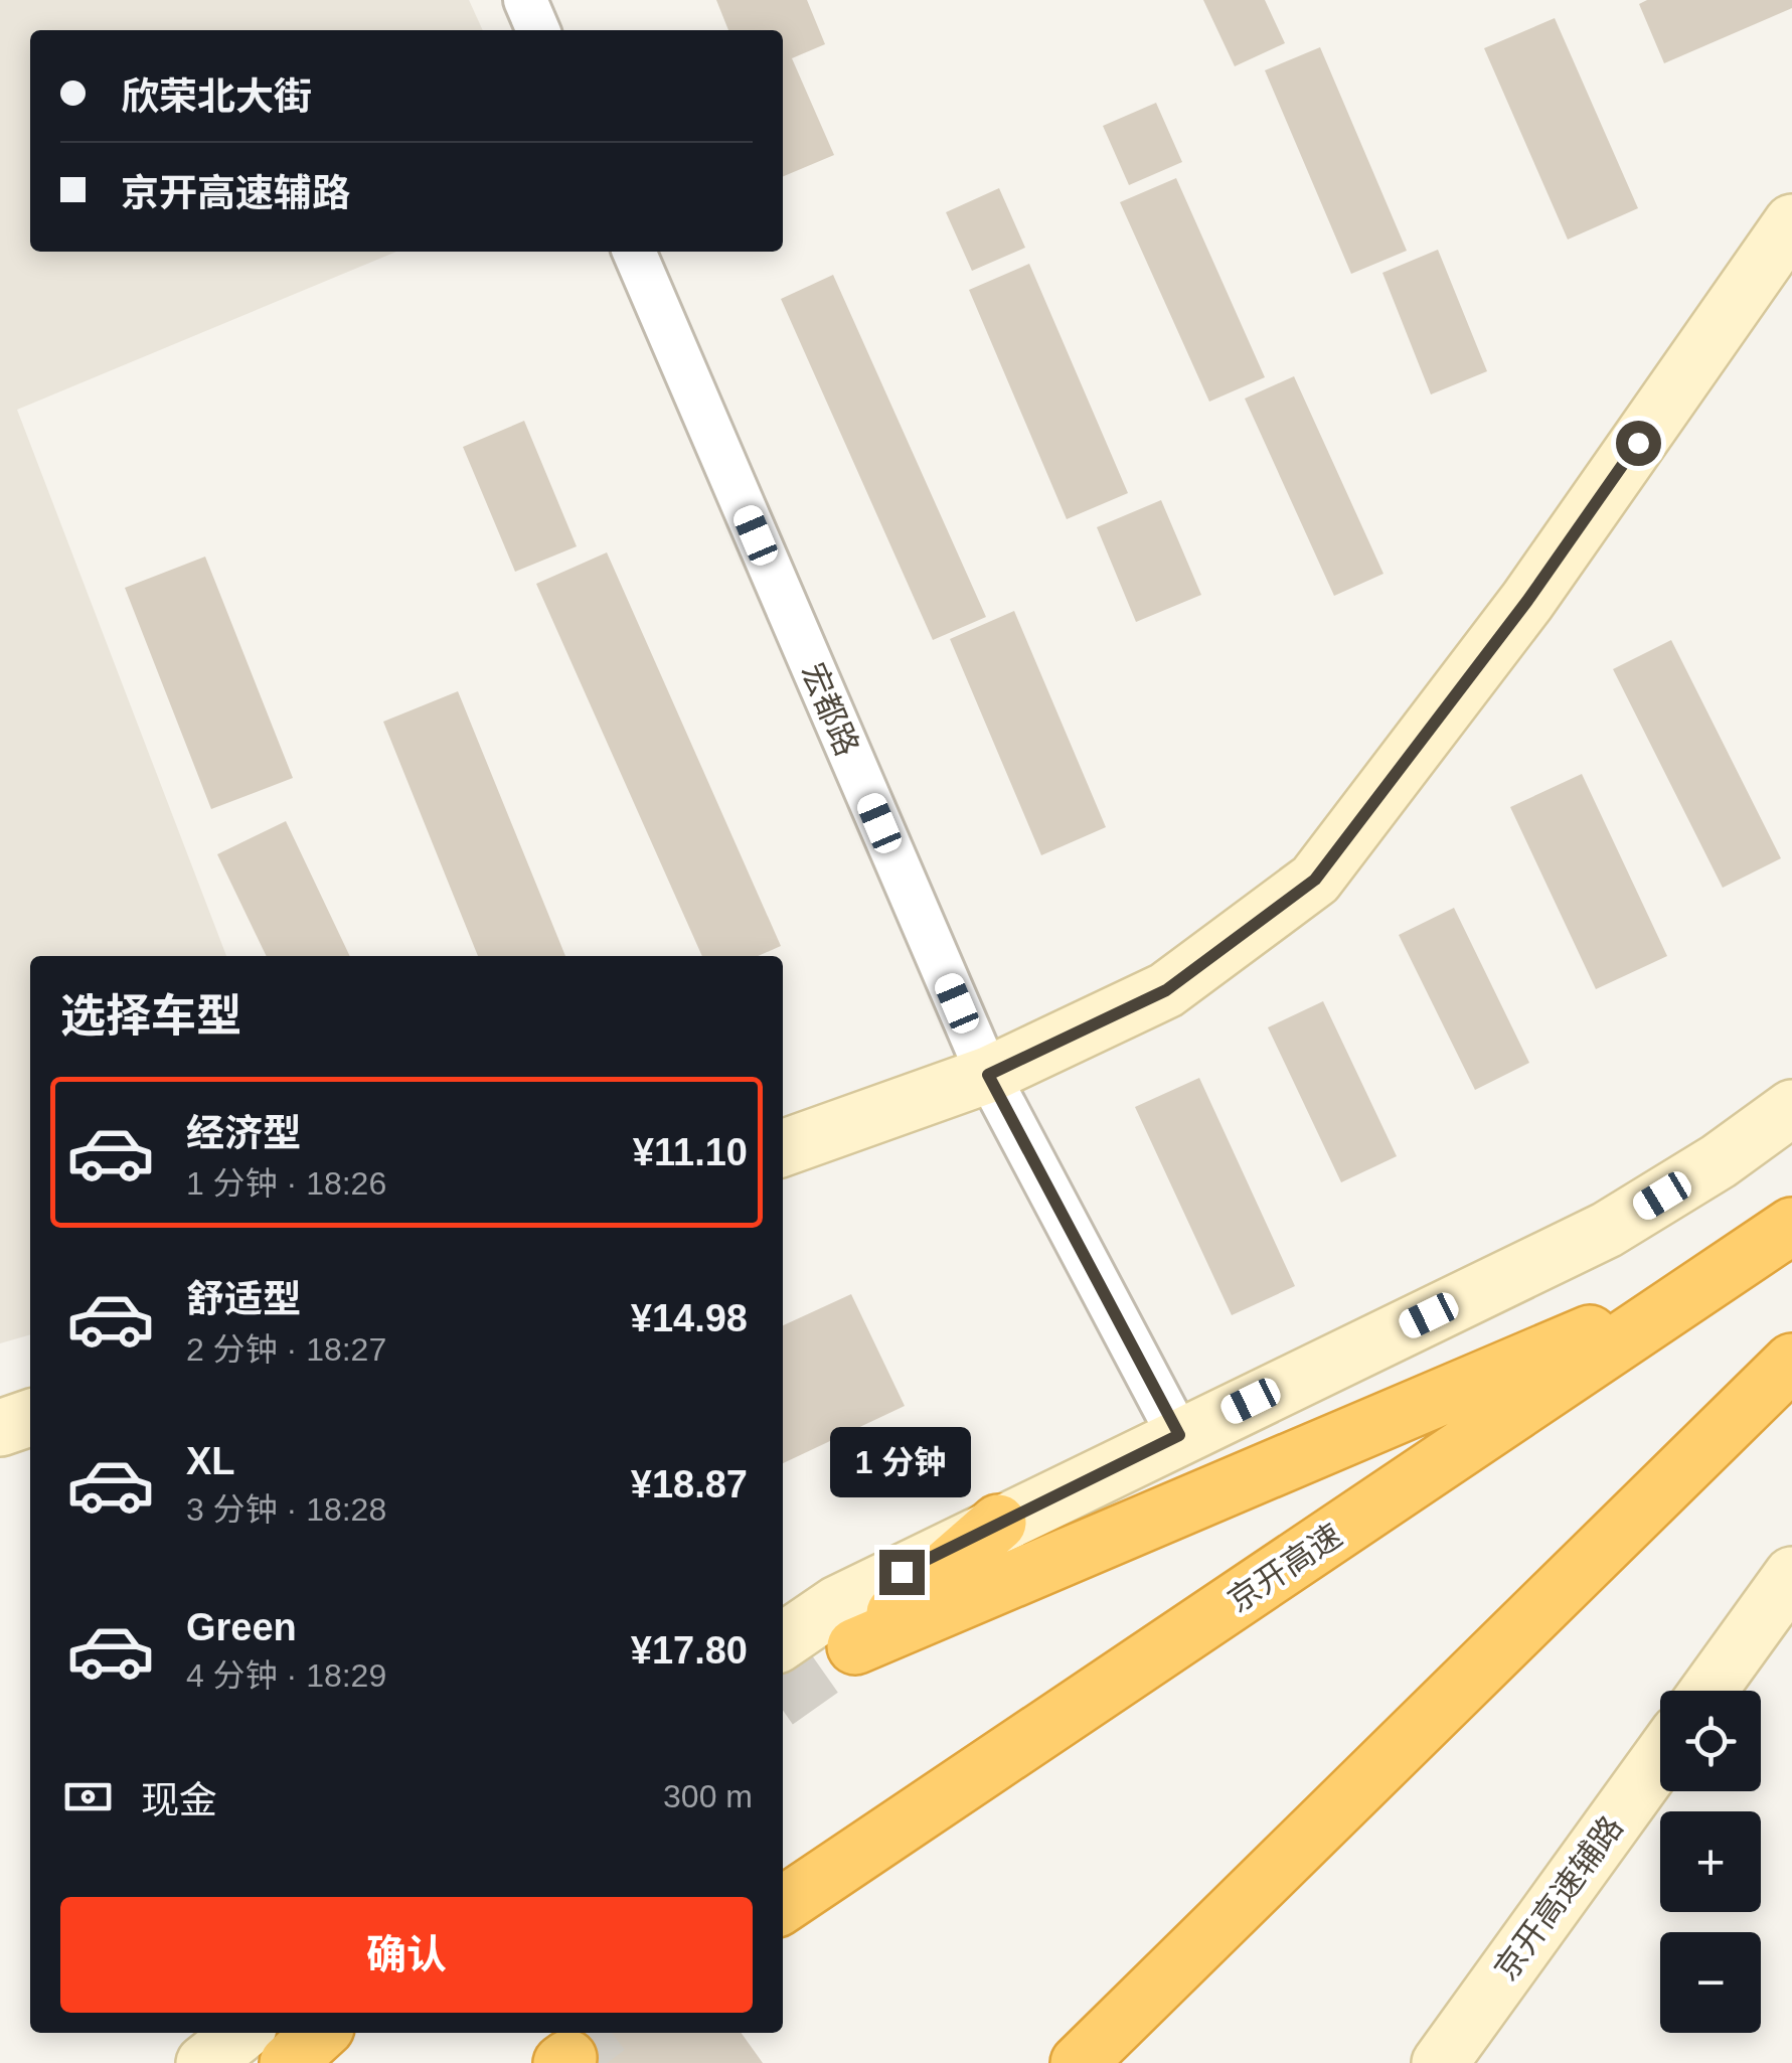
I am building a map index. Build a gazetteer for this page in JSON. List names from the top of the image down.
{
  "streets": {
    "highway": ["京开高速"],
    "main road": ["京开高速辅路"],
    "street": ["宏都路"]
  },
  "page": {
    "banner": ["欣荣北大街", "京开高速辅路"],
    "heading": "选择车型",
    "list": [
      {
        "name": "经济型",
        "note": "1 分钟 · 18:26",
        "value": "¥11.10"
      },
      {
        "name": "舒适型",
        "note": "2 分钟 · 18:27",
        "value": "¥14.98"
      },
      {
        "name": "XL",
        "note": "3 分钟 · 18:28",
        "value": "¥18.87"
      },
      {
        "name": "Green",
        "note": "4 分钟 · 18:29",
        "value": "¥17.80"
      }
    ],
    "bubble": "1 分钟",
    "map_buttons": ["+", "−"],
    "pay": ["现金", "300 m"],
    "buttons": "确认"
  }
}
